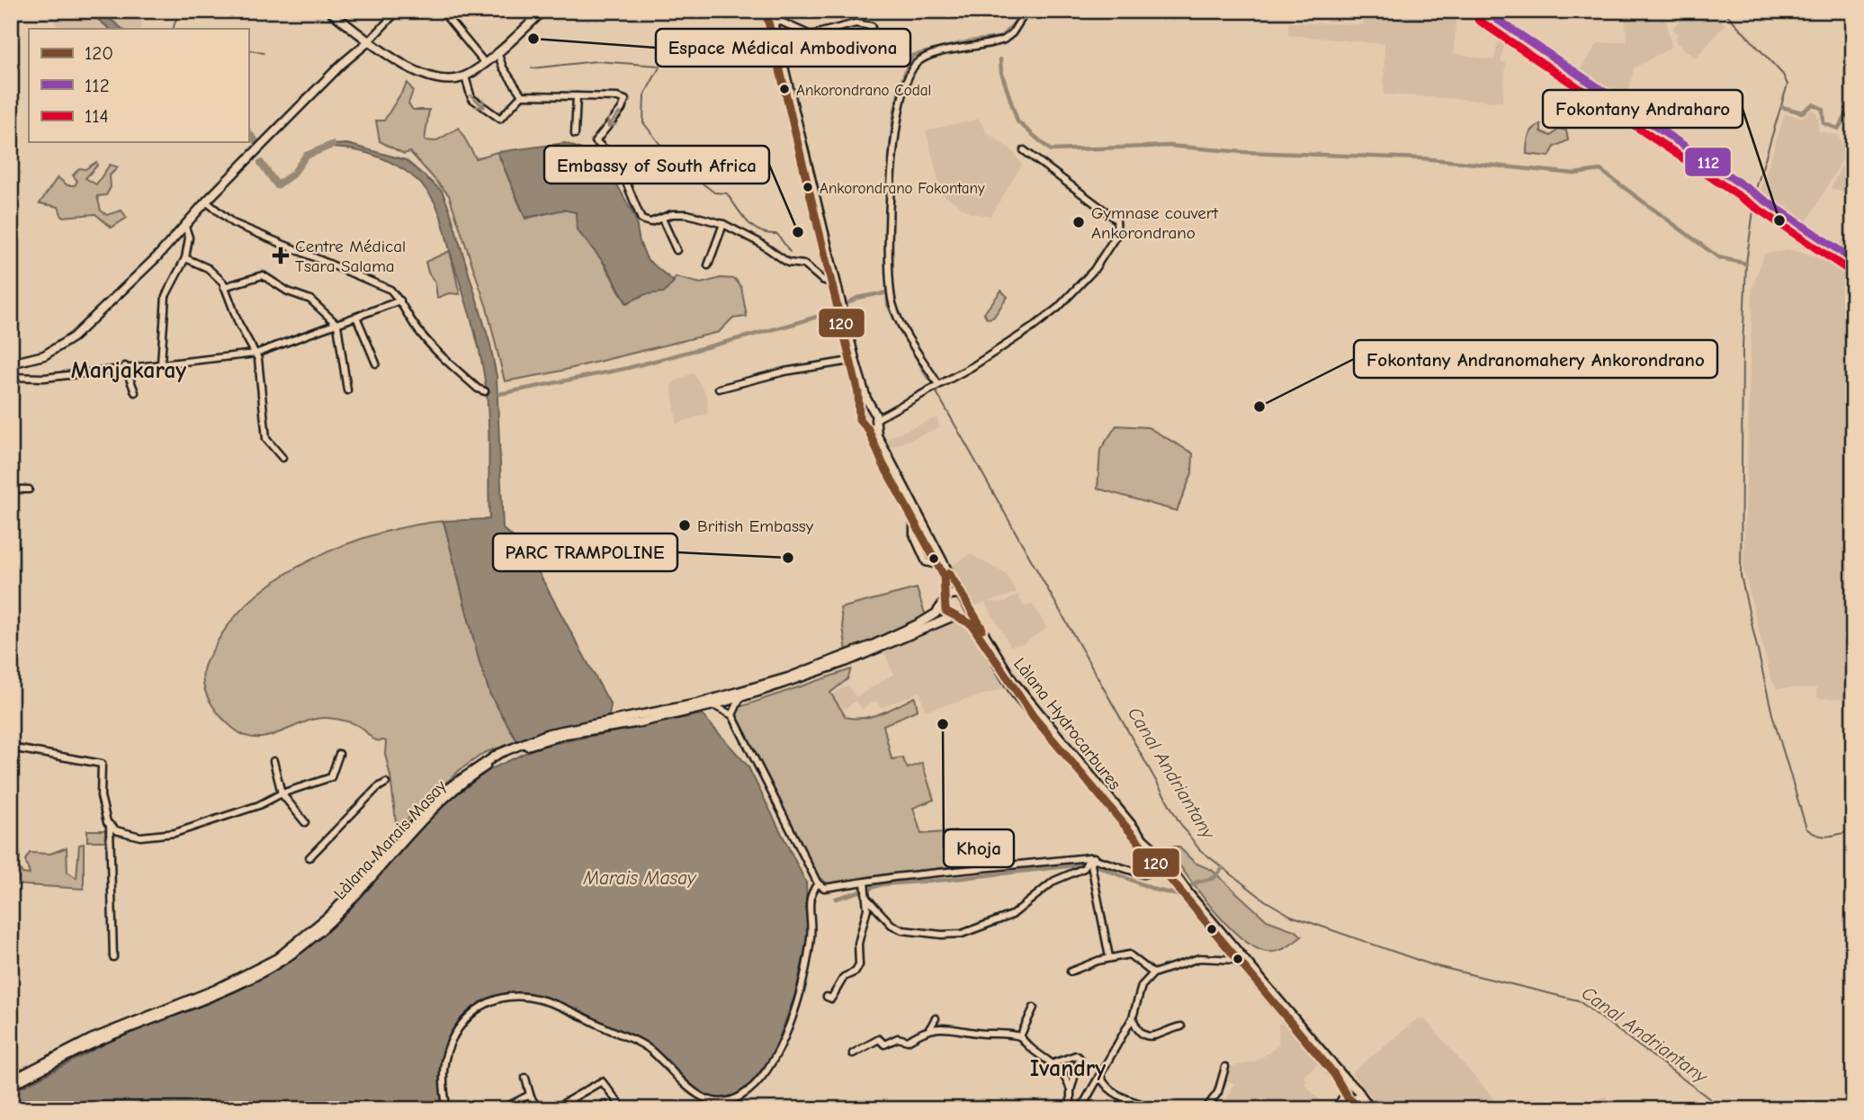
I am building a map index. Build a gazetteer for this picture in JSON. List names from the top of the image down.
{
  "streets": {
    "main road": ["Làlana Hydrocarbures", "Làlana Marais Masay"]
  },
  "crossings": [
    ["Làlana Hydrocarbures", "Làlana Marais Masay"]
  ],
  "districts": ["Manjakaray", "Ivandry"],
  "water": ["Canal Andriantany", "Marais Masay"],
  "places": {
    "other": [
      "Espace Médical Ambodivona",
      "Ankorondrano Codal",
      "Ankorondrano Fokontany",
      "Fokontany Andraharo",
      "Gymnase couvert Ankorondrano",
      "Embassy of South Africa",
      "Fokontany Andranomahery Ankorondrano",
      "British Embassy",
      "PARC TRAMPOLINE",
      "Khoja"
    ],
    "health": ["Centre Médical Tsara Salama"]
  },
  "lines": ["transit line 120", "transit line 112", "transit line 114"],
  "legend": ["120", "112", "114"]
}
